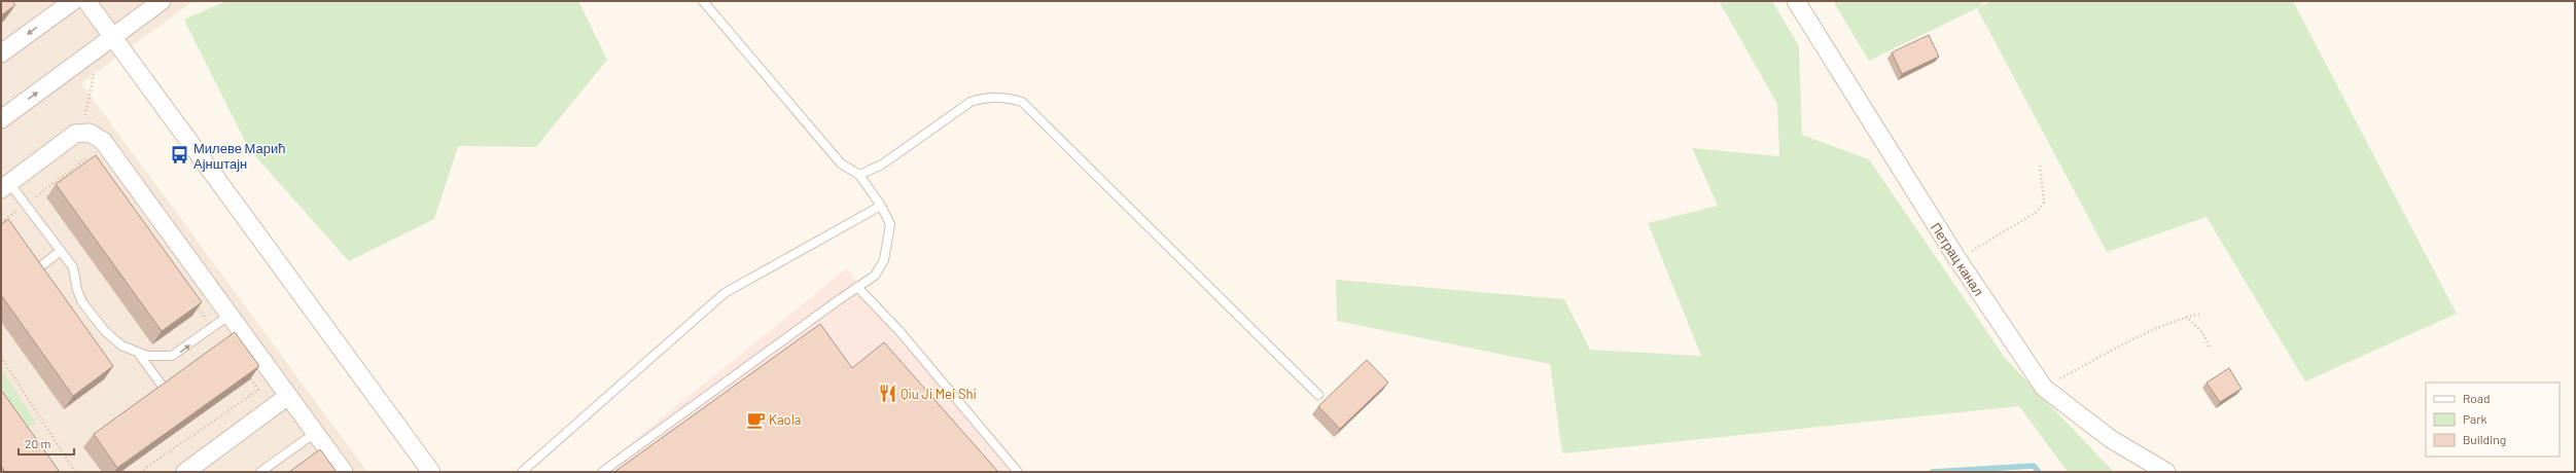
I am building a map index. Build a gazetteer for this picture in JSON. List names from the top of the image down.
{
  "streets": {
    "street": ["Петрац канал"]
  },
  "places": {
    "bus stop": ["Милеве Марић Ајнштајн"],
    "restaurant": ["Qiu Ji Mei Shi"],
    "cafe": ["Kaola"]
  },
  "legend": ["Road", "Park", "Building"],
  "scale_bar": "20 m"
}
